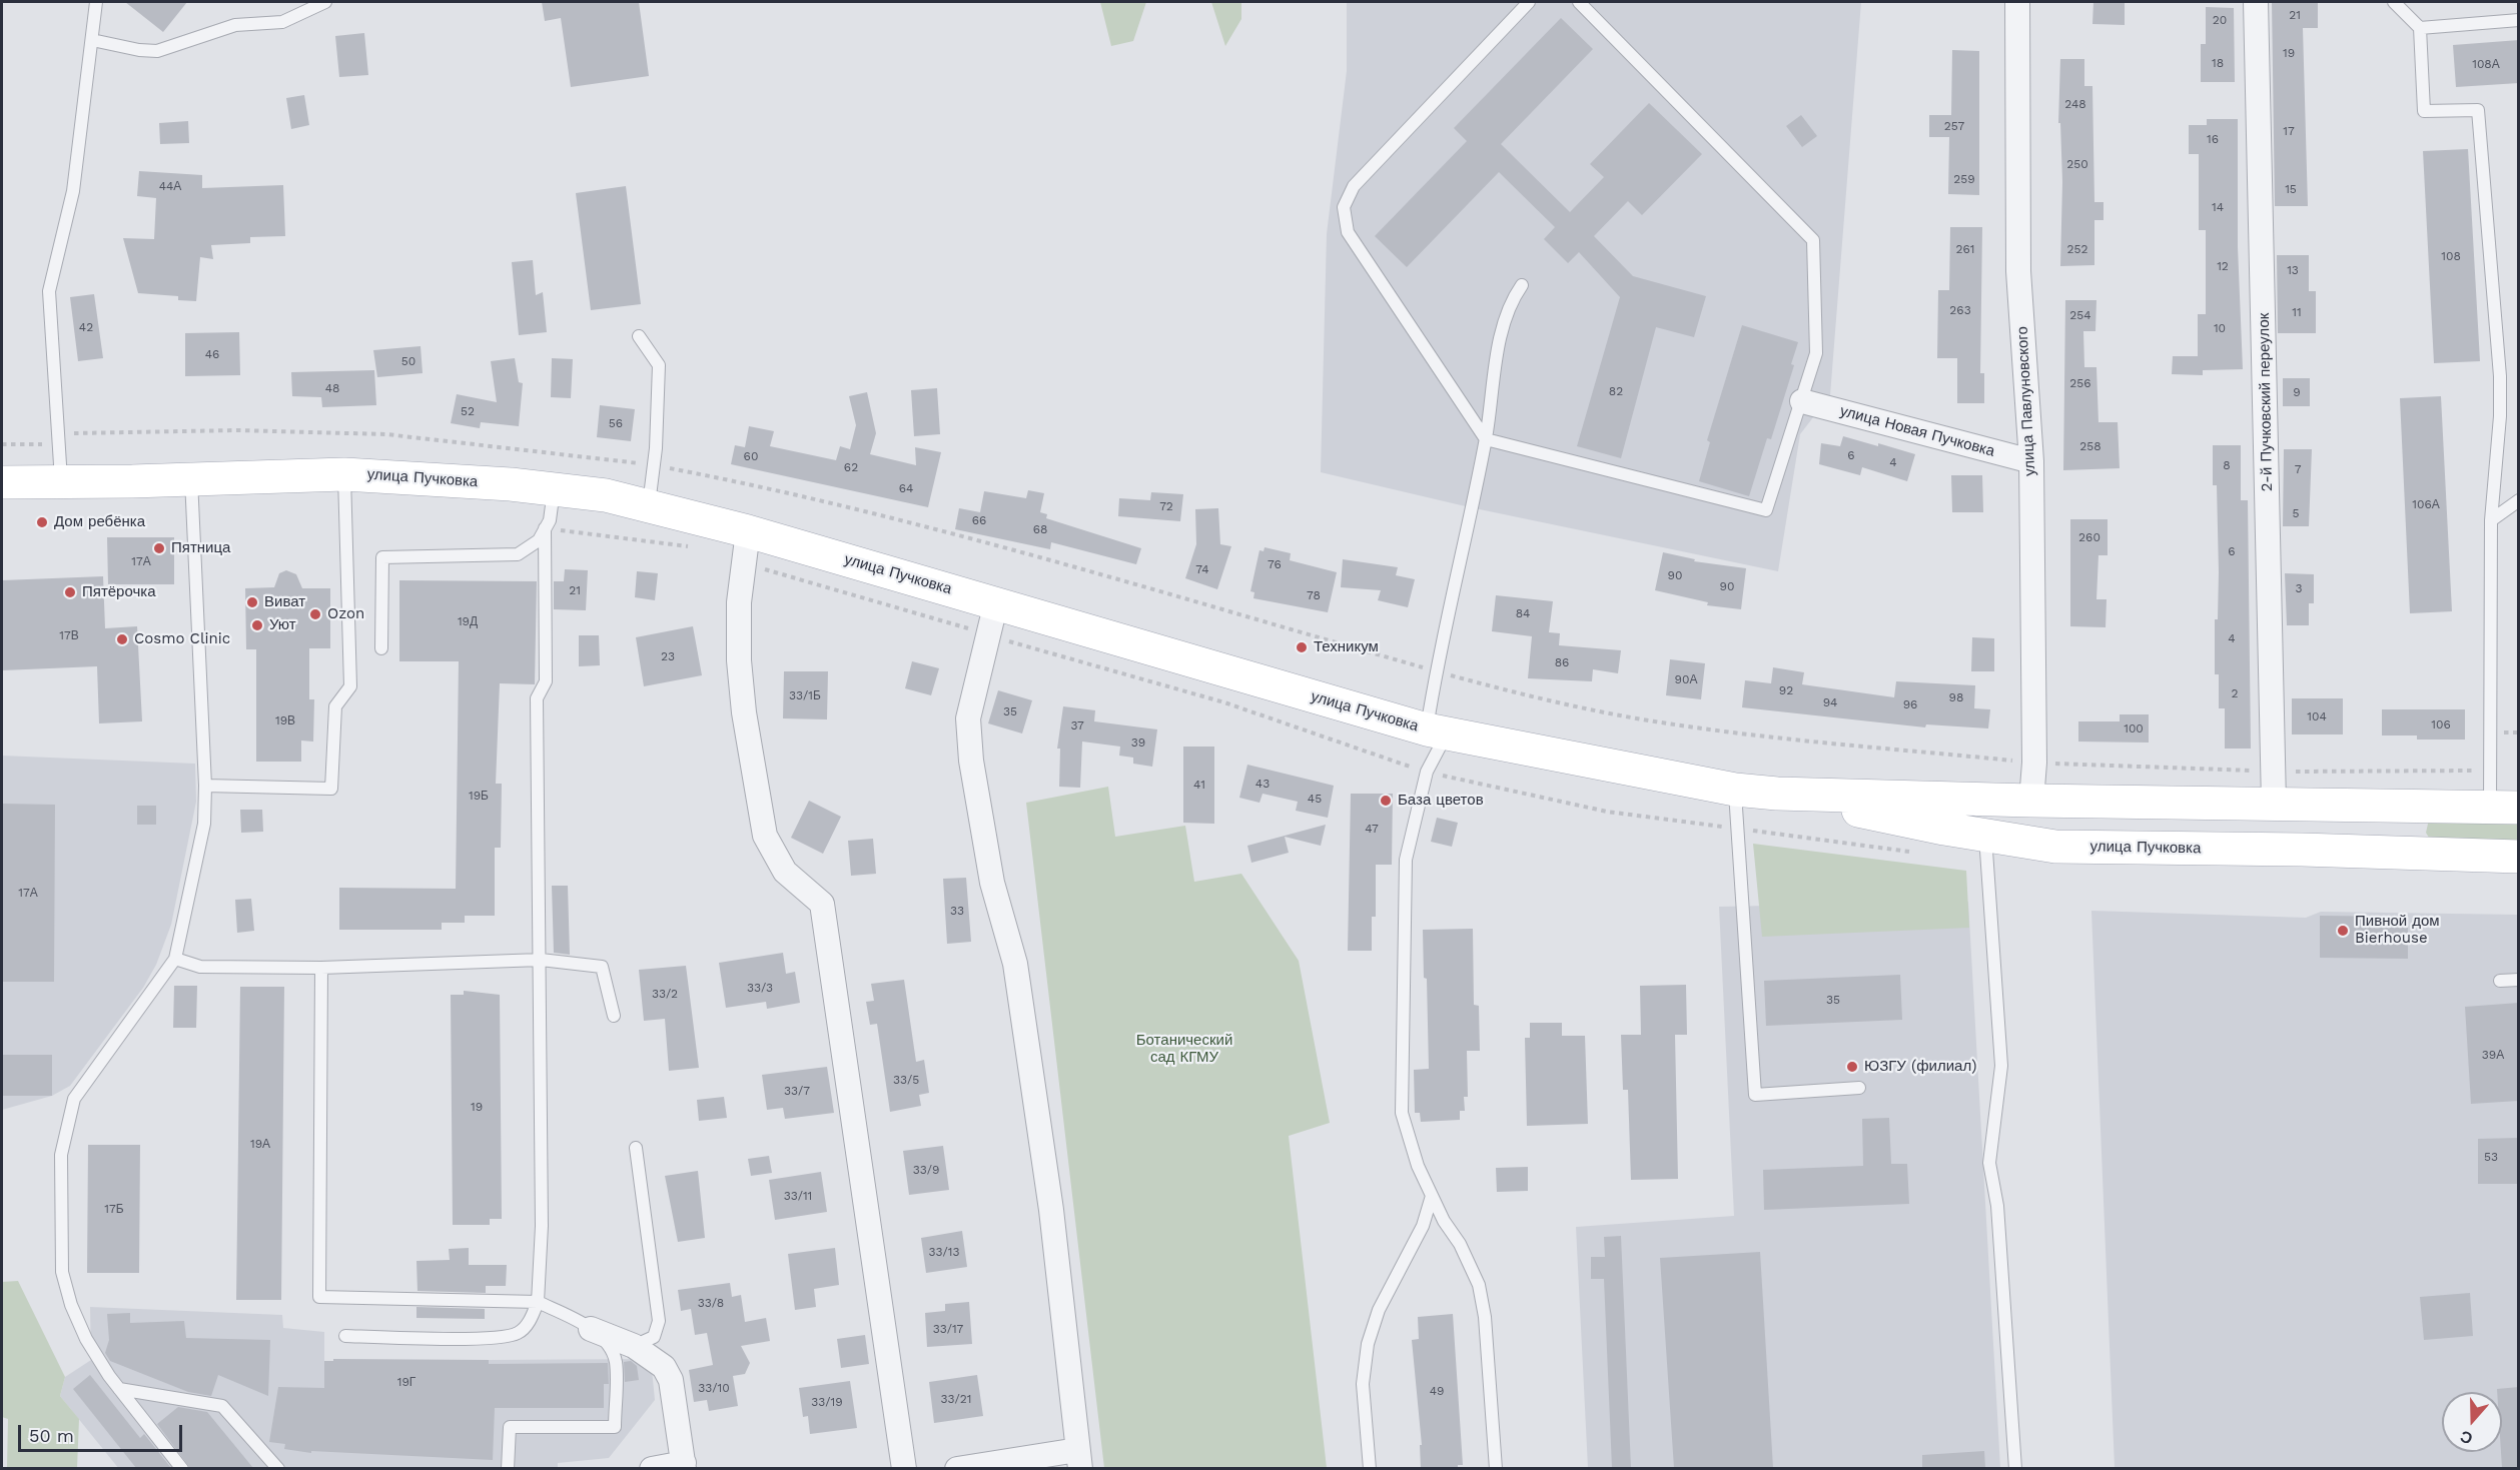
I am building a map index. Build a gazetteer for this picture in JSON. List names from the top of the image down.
{
  "streets": {
    "main road": ["улица Пучковка"],
    "street": ["улица Павлуновского", "2-й Пучковский переулок", "улица Новая Пучковка"]
  },
  "crossings": [
    ["улица Павлуновского", "улица Новая Пучковка"],
    ["улица Павлуновского", "улица Пучковка"],
    ["2-й Пучковский переулок", "улица Пучковка"]
  ],
  "parks": ["Ботанический сад КГМУ"],
  "places": [
    "Дом ребёнка",
    "Пятница",
    "Пятёрочка",
    "Виват",
    "Ozon",
    "Уют",
    "Cosmo Clinic",
    "Техникум",
    "База цветов",
    "Пивной дом Bierhouse",
    "ЮЗГУ (филиал)"
  ],
  "house_numbers": [
    "21",
    "20",
    "19",
    "18",
    "108А",
    "248",
    "257",
    "17",
    "16",
    "250",
    "259",
    "44А",
    "15",
    "14",
    "261",
    "252",
    "108",
    "12",
    "13",
    "263",
    "11",
    "254",
    "42",
    "10",
    "46",
    "50",
    "256",
    "48",
    "82",
    "9",
    "52",
    "56",
    "258",
    "6",
    "60",
    "4",
    "8",
    "62",
    "7",
    "64",
    "106А",
    "72",
    "5",
    "66",
    "68",
    "260",
    "6",
    "17А",
    "76",
    "74",
    "90",
    "90",
    "3",
    "21",
    "78",
    "84",
    "19Д",
    "17В",
    "4",
    "23",
    "86",
    "90А",
    "92",
    "2",
    "33/1Б",
    "98",
    "94",
    "96",
    "35",
    "104",
    "19В",
    "106",
    "37",
    "100",
    "39",
    "43",
    "41",
    "19Б",
    "45",
    "47",
    "17А",
    "33",
    "33/3",
    "33/2",
    "35",
    "39А",
    "33/5",
    "33/7",
    "19",
    "19А",
    "53",
    "33/9",
    "33/11",
    "17Б",
    "33/13",
    "33/8",
    "33/17",
    "19Г",
    "33/10",
    "49",
    "33/21",
    "33/19"
  ],
  "scale_bar": "50 m",
  "north": "bottom"
}
